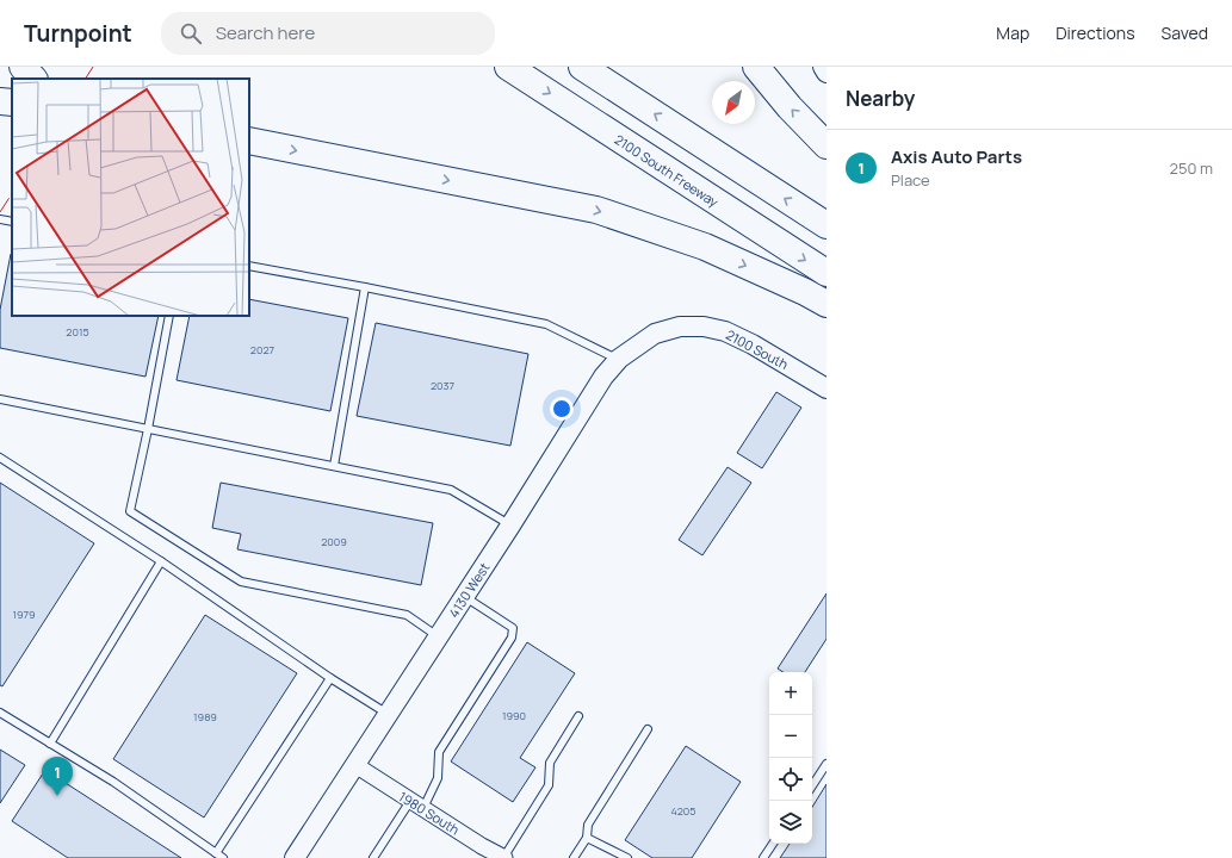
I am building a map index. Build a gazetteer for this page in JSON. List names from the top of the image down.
{
  "streets": {
    "highway": ["2100 South Freeway"],
    "street": ["2100 South", "4130 West", "1980 South"]
  },
  "crossings": [
    ["2100 South", "4130 West"],
    ["4130 West", "1980 South"]
  ],
  "house_numbers": [
    "2015",
    "2027",
    "2037",
    "2009",
    "1979",
    "1990",
    "1989",
    "4205"
  ],
  "north": "bottom left",
  "page": {
    "header": "Turnpoint",
    "search": "Search here",
    "nav": ["Map", "Directions", "Saved"],
    "heading": "Nearby",
    "list": [
      {
        "mark": "1",
        "name": "Axis Auto Parts",
        "note": "Place",
        "value": "250 m"
      }
    ],
    "map_buttons": ["+", "−"],
    "pins": "1"
  }
}
